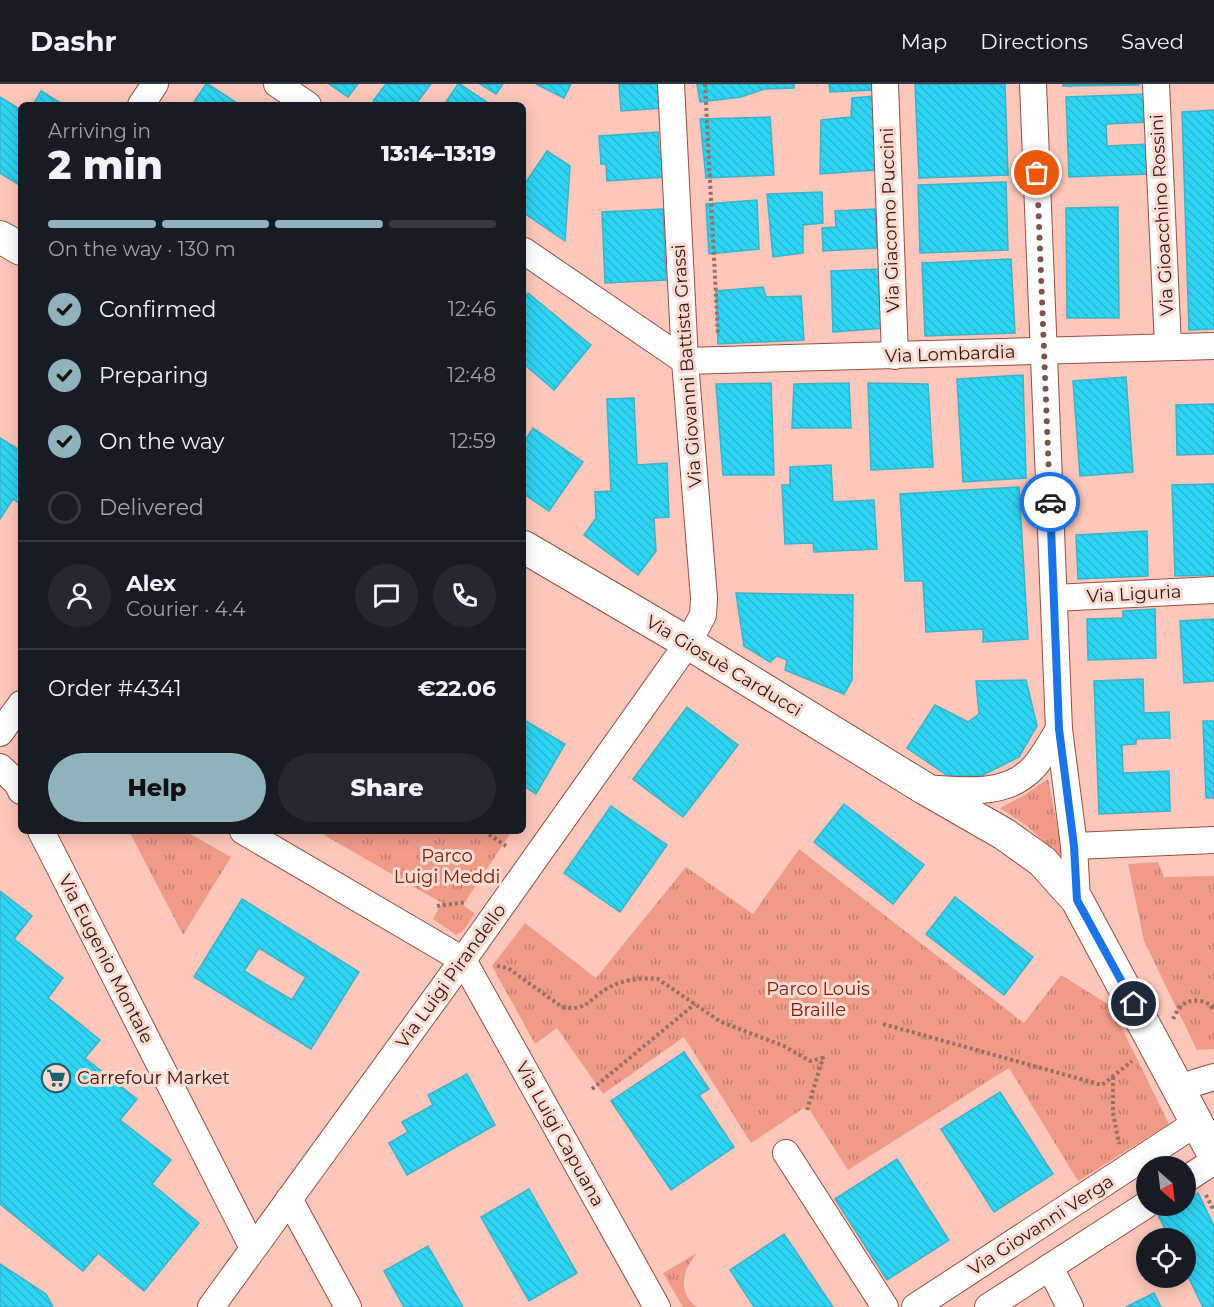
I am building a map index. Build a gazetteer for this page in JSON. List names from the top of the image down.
{
  "streets": {
    "street": [
      "Via Gioacchino Rossini",
      "Via Giacomo Puccini",
      "Via Lombardia",
      "Via Giovanni Battista Grassi",
      "Via Liguria",
      "Via Giosuè Carducci",
      "Via Eugenio Montale",
      "Via Luigi Pirandello",
      "Via Luigi Capuana",
      "Via Giovanni Verga"
    ]
  },
  "crossings": [
    ["Via Gioacchino Rossini", "Via Lombardia"],
    ["Via Giacomo Puccini", "Via Lombardia"],
    ["Via Lombardia", "Via Giovanni Battista Grassi"],
    ["Via Giovanni Battista Grassi", "Via Giosuè Carducci"],
    ["Via Giovanni Battista Grassi", "Via Luigi Pirandello"],
    ["Via Giosuè Carducci", "Via Luigi Pirandello"],
    ["Via Giosuè Carducci", "Via Giovanni Verga"],
    ["Via Eugenio Montale", "Via Luigi Pirandello"],
    ["Via Luigi Pirandello", "Via Luigi Capuana"]
  ],
  "parks": ["Parco Luigi Meddi", "Parco Louis Braille"],
  "places": {
    "supermarket": ["Carrefour Market"]
  },
  "north": "bottom right",
  "page": {
    "header": "Dashr",
    "nav": ["Map", "Directions", "Saved"],
    "heading": ["2 min", "Arriving in", "13:14–13:19"],
    "panel": [
      "Alex",
      "Courier · 4.4",
      "Order #4341",
      "€22.06"
    ],
    "bar": "On the way · 130 m",
    "list": [
      ["Confirmed", "12:46"],
      ["Preparing", "12:48"],
      ["On the way", "12:59"],
      "Delivered"
    ],
    "buttons": ["Help", "Share"]
  }
}
